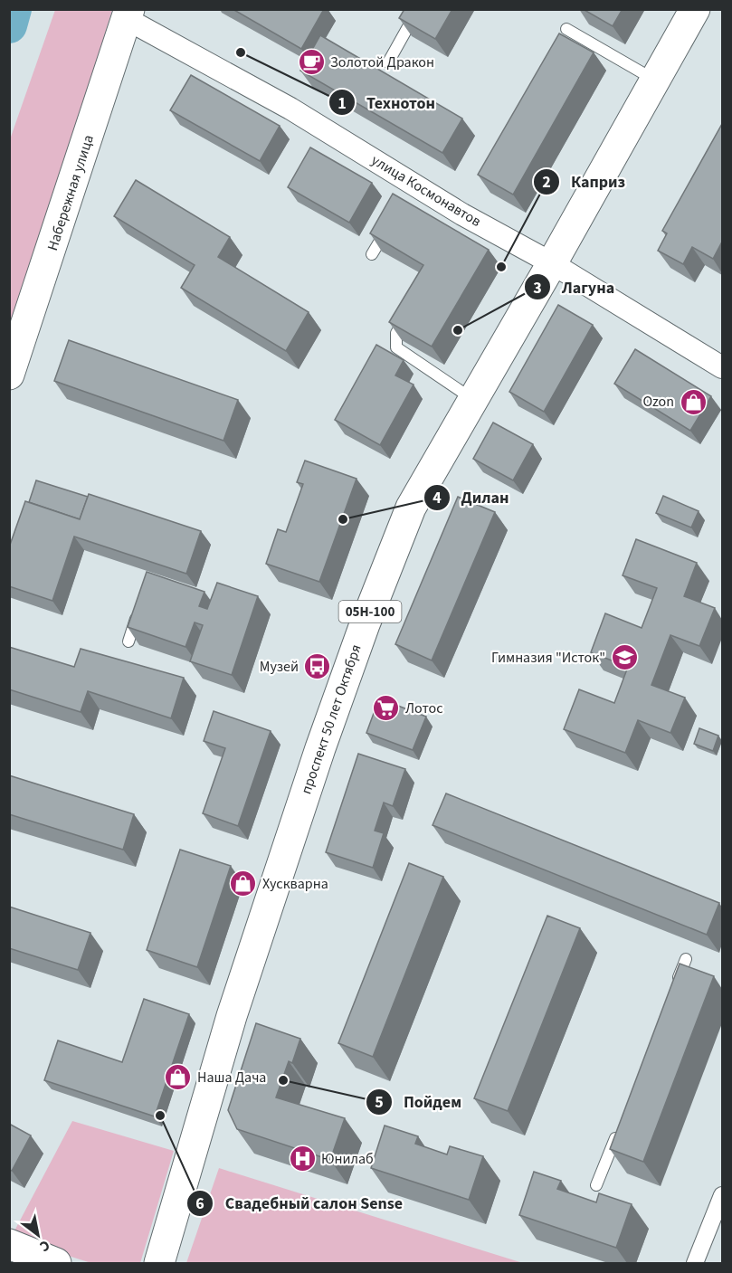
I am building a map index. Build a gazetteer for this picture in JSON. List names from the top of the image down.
{
  "streets": {
    "main road": ["Набережная улица", "05Н-100", "проспект 50 лет Октября"],
    "street": ["улица Космонавтов"]
  },
  "crossings": [
    ["улица Космонавтов", "Набережная улица"],
    ["улица Космонавтов", "проспект 50 лет Октября"]
  ],
  "places": {
    "other": [
      "Технотон",
      "Каприз",
      "Лагуна",
      "Дилан",
      "Пойдем",
      "Свадебный салон Sense"
    ],
    "cafe": ["Золотой Дракон"],
    "shop": ["Ozon", "Хускварна", "Наша Дача"],
    "school or university": ["Гимназия \"Исток\""],
    "bus stop": ["Музей"],
    "supermarket": ["Лотос"],
    "hospital": ["Юнилаб"]
  },
  "north": "bottom right"
}
